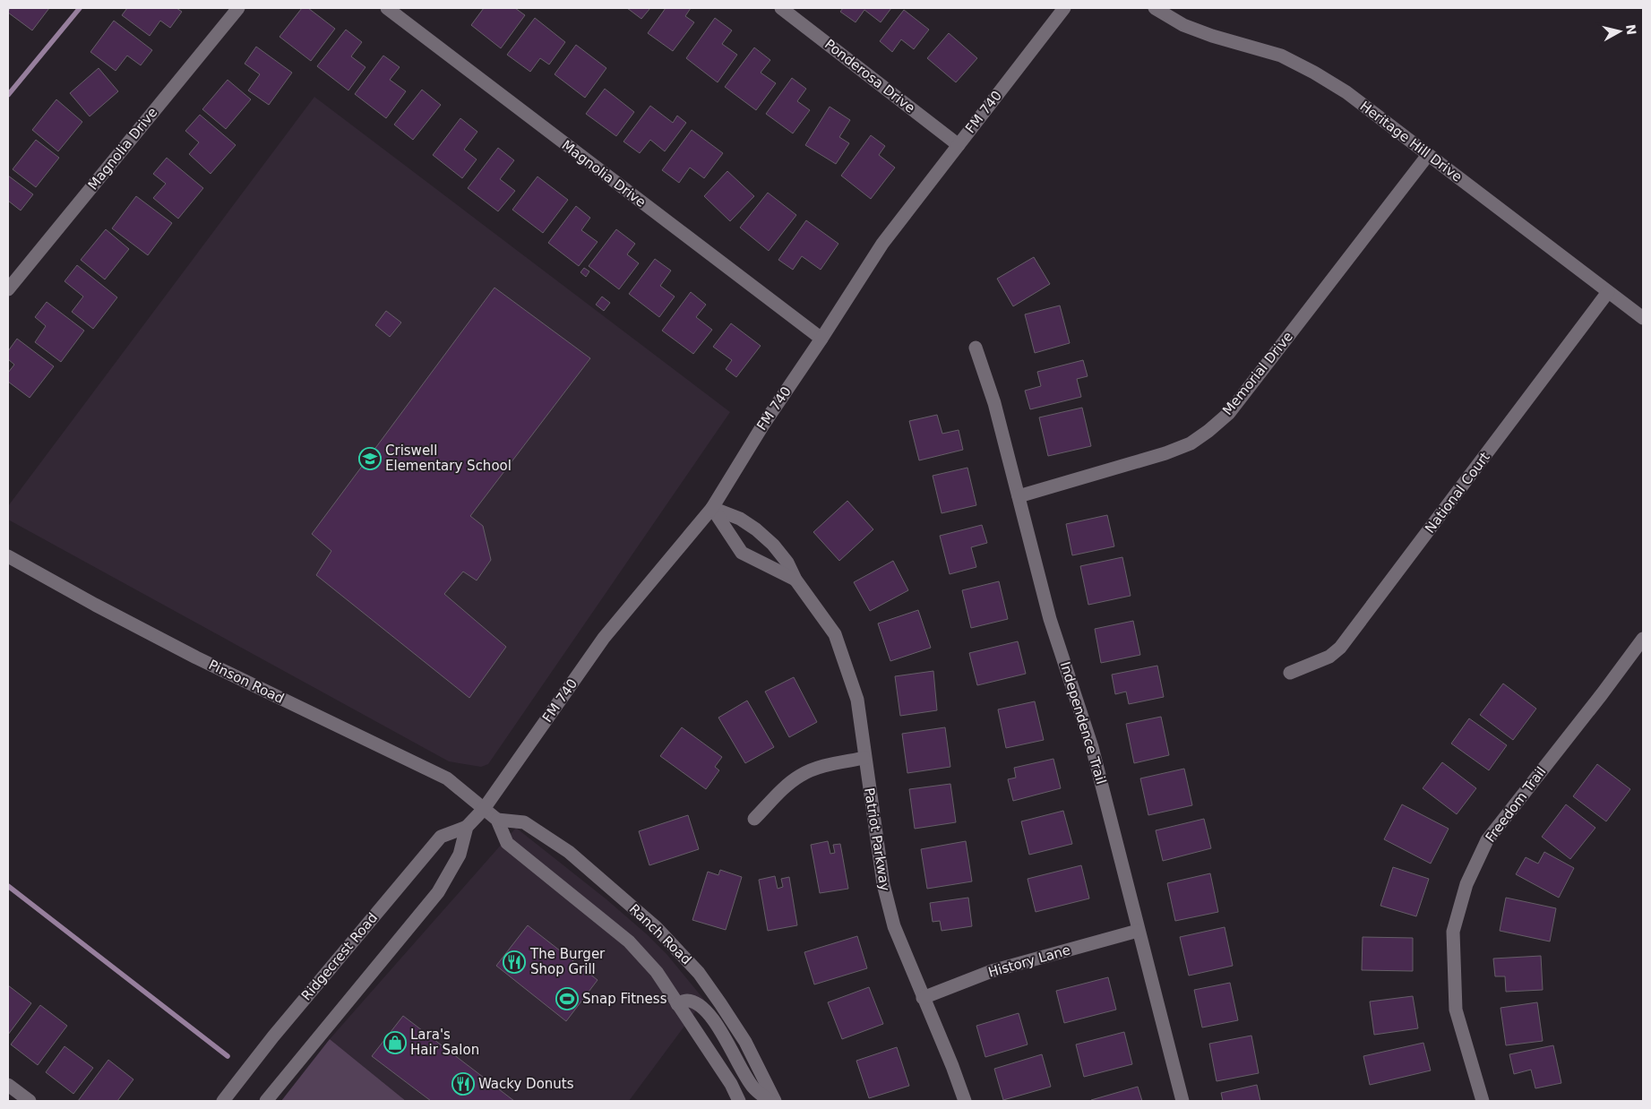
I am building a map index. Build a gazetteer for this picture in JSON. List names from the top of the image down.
{
  "streets": {
    "street": [
      "Ponderosa Drive",
      "FM 740",
      "Heritage Hill Drive",
      "Magnolia Drive",
      "Memorial Drive",
      "National Court",
      "Pinson Road",
      "Independence Trail",
      "Freedom Trail",
      "Patriot Parkway",
      "Ranch Road",
      "Ridgecrest Road",
      "History Lane"
    ]
  },
  "crossings": [
    ["Ponderosa Drive", "FM 740"],
    ["FM 740", "Magnolia Drive"],
    ["FM 740", "Pinson Road"],
    ["FM 740", "Patriot Parkway"],
    ["FM 740", "Ranch Road"],
    ["FM 740", "Ridgecrest Road"],
    ["Heritage Hill Drive", "Memorial Drive"],
    ["Heritage Hill Drive", "National Court"],
    ["Memorial Drive", "Independence Trail"],
    ["Pinson Road", "Ranch Road"],
    ["Pinson Road", "Ridgecrest Road"],
    ["Independence Trail", "History Lane"],
    ["Patriot Parkway", "History Lane"],
    ["Ranch Road", "Ridgecrest Road"]
  ],
  "places": {
    "school or university": ["Criswell Elementary School"],
    "restaurant": ["The Burger Shop Grill", "Wacky Donuts"],
    "sports": ["Snap Fitness"],
    "shop": ["Lara's Hair Salon"]
  },
  "north": "right"
}
